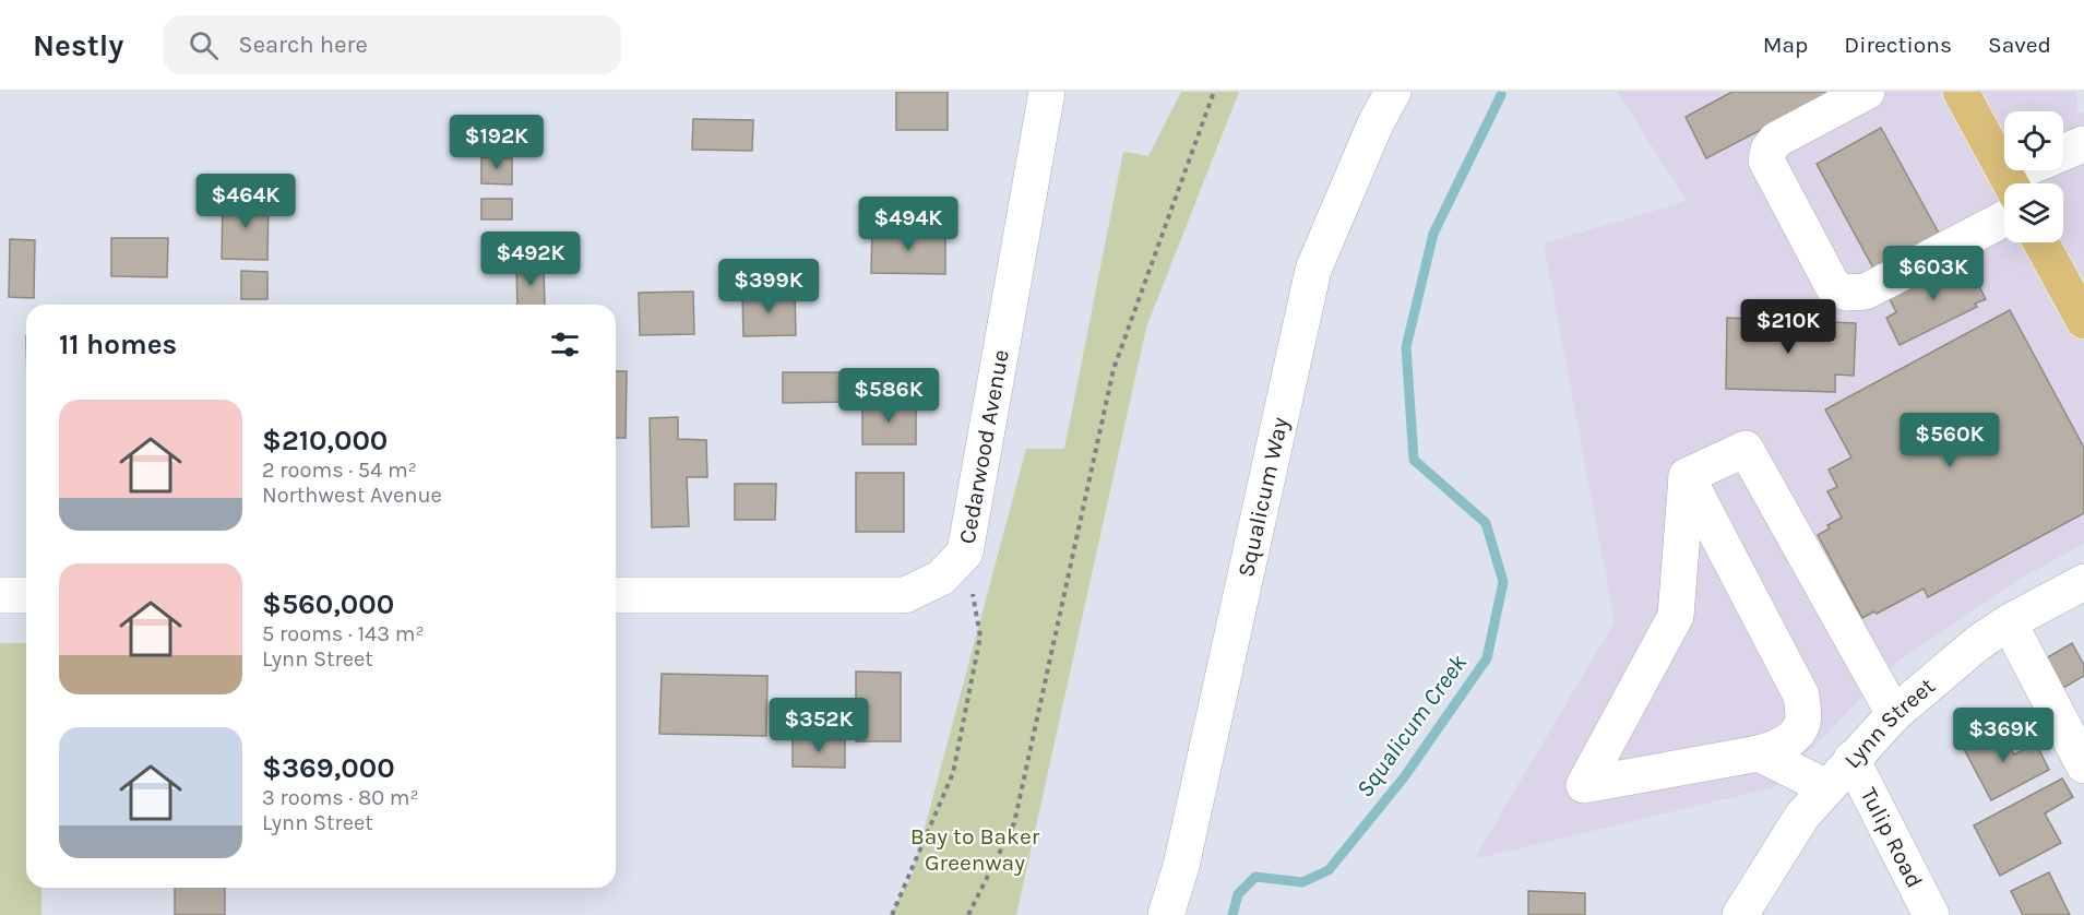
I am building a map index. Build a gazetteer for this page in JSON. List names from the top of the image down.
{
  "streets": {
    "street": [
      "Cedarwood Avenue",
      "Squalicum Way",
      "Lynn Street",
      "Tulip Road"
    ]
  },
  "crossings": [
    ["Lynn Street", "Tulip Road"]
  ],
  "water": ["Squalicum Creek"],
  "parks": ["Bay to Baker Greenway"],
  "page": {
    "header": "Nestly",
    "search": "Search here",
    "nav": ["Map", "Directions", "Saved"],
    "price": [
      "$192K",
      "$464K",
      "$494K",
      "$492K",
      "$603K",
      "$399K",
      "$210K",
      "$586K",
      "$560K",
      "$352K",
      "$369K"
    ],
    "heading": "11 homes",
    "list": [
      {
        "name": "$210,000",
        "note": "2 rooms · 54 m² · Northwest Avenue"
      },
      {
        "name": "$560,000",
        "note": "5 rooms · 143 m² · Lynn Street"
      },
      {
        "name": "$369,000",
        "note": "3 rooms · 80 m² · Lynn Street"
      }
    ]
  }
}
